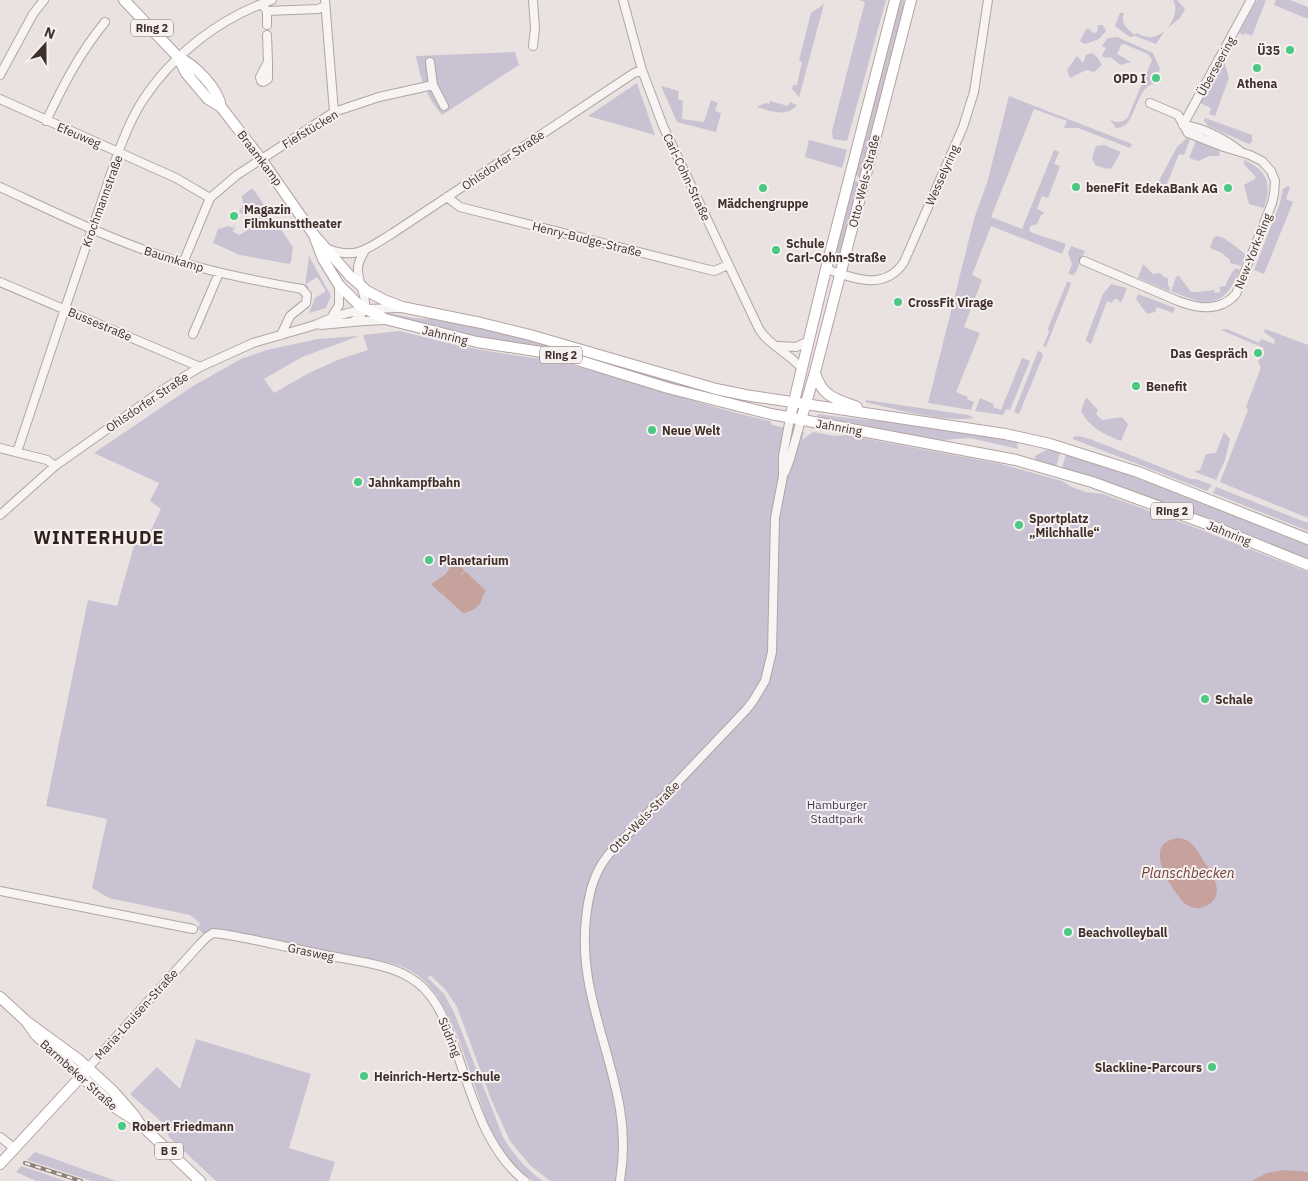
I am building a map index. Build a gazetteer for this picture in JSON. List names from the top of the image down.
{
  "streets": {
    "main road": [
      "Ring 2",
      "Braamkamp",
      "Otto-Wels-Straße",
      "Jahnring",
      "Maria-Louisen-Straße",
      "Barmbeker Straße",
      "B 5"
    ],
    "street": [
      "Überseering",
      "Fiefstücken",
      "Efeuweg",
      "Ohlsdorfer Straße",
      "Wesselyring",
      "Carl-Cohn-Straße",
      "Krochmannstraße",
      "Henry-Budge-Straße",
      "New-York-Ring",
      "Baumkamp",
      "Bussestraße",
      "Grasweg",
      "Südring"
    ]
  },
  "crossings": [
    ["Überseering", "New-York-Ring"],
    ["Fiefstücken", "Efeuweg"],
    ["Fiefstücken", "Braamkamp"],
    ["Fiefstücken", "Baumkamp"],
    ["Efeuweg", "Krochmannstraße"],
    ["Braamkamp", "Ohlsdorfer Straße"],
    ["Braamkamp", "Krochmannstraße"],
    ["Braamkamp", "Jahnring"],
    ["Ohlsdorfer Straße", "Carl-Cohn-Straße"],
    ["Ohlsdorfer Straße", "Henry-Budge-Straße"],
    ["Ohlsdorfer Straße", "Baumkamp"],
    ["Ohlsdorfer Straße", "Bussestraße"],
    ["Ohlsdorfer Straße", "Jahnring"],
    ["Wesselyring", "Otto-Wels-Straße"],
    ["Carl-Cohn-Straße", "Otto-Wels-Straße"],
    ["Carl-Cohn-Straße", "Henry-Budge-Straße"],
    ["Otto-Wels-Straße", "Jahnring"],
    ["Krochmannstraße", "Baumkamp"],
    ["Krochmannstraße", "Bussestraße"],
    ["Grasweg", "Maria-Louisen-Straße"],
    ["Grasweg", "Südring"],
    ["Maria-Louisen-Straße", "Barmbeker Straße"]
  ],
  "districts": ["WINTERHUDE"],
  "water": ["Planschbecken"],
  "parks": ["Hamburger Stadtpark"],
  "places": [
    "Ü35",
    "Athena",
    "OPD I",
    "beneFit",
    "Mädchengruppe",
    "EdekaBank AG",
    "Magazin Filmkunsttheater",
    "Schule Carl-Cohn-Straße",
    "CrossFit Virage",
    "Das Gespräch",
    "Benefit",
    "Neue Welt",
    "Jahnkampfbahn",
    "Sportplatz „Milchhalle“",
    "Planetarium",
    "Schale",
    "Beachvolleyball",
    "Slackline-Parcours",
    "Heinrich-Hertz-Schule",
    "Robert Friedmann"
  ],
  "north": "top"
}
